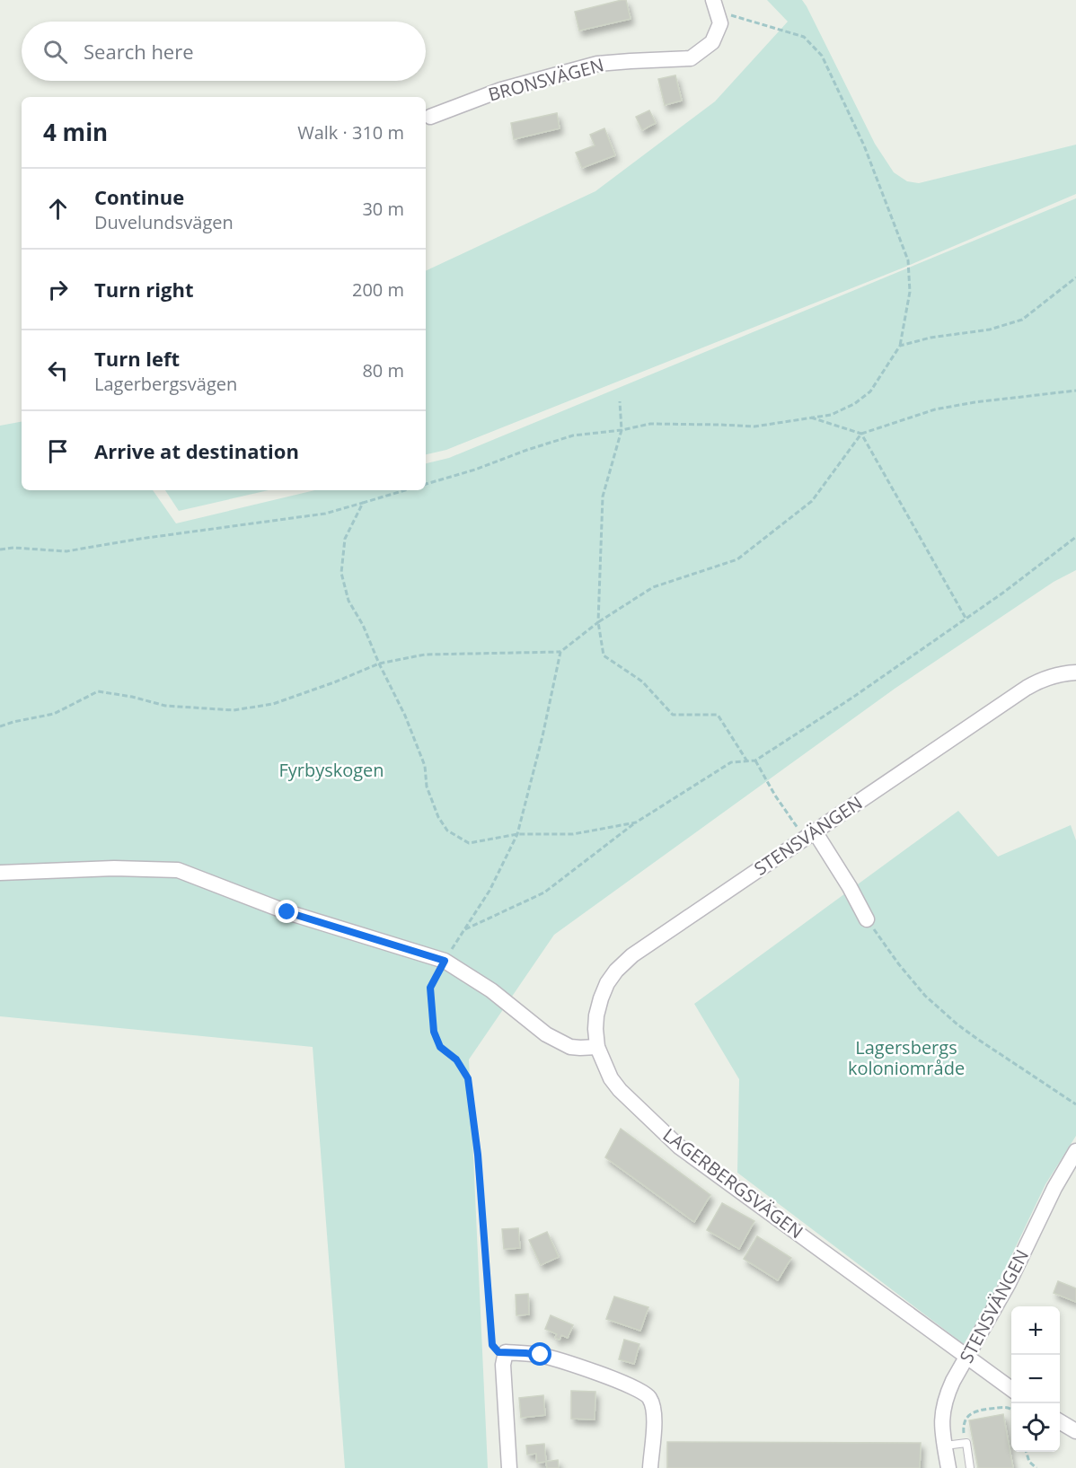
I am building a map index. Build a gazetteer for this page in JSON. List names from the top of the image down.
{
  "streets": {
    "street": ["BRONSVÄGEN", "STENSVÄNGEN", "LAGERBERGSVÄGEN"]
  },
  "crossings": [
    ["STENSVÄNGEN", "LAGERBERGSVÄGEN"]
  ],
  "parks": ["Fyrbyskogen", "Lagersbergs koloniområde"],
  "page": {
    "search": "Search here",
    "heading": ["4 min", "Walk · 310 m"],
    "list": [
      ["Continue", "Duvelundsvägen", "30 m"],
      ["Turn right", "200 m"],
      ["Turn left", "Lagerbergsvägen", "80 m"],
      "Arrive at destination"
    ],
    "map_buttons": ["+", "−"]
  }
}
